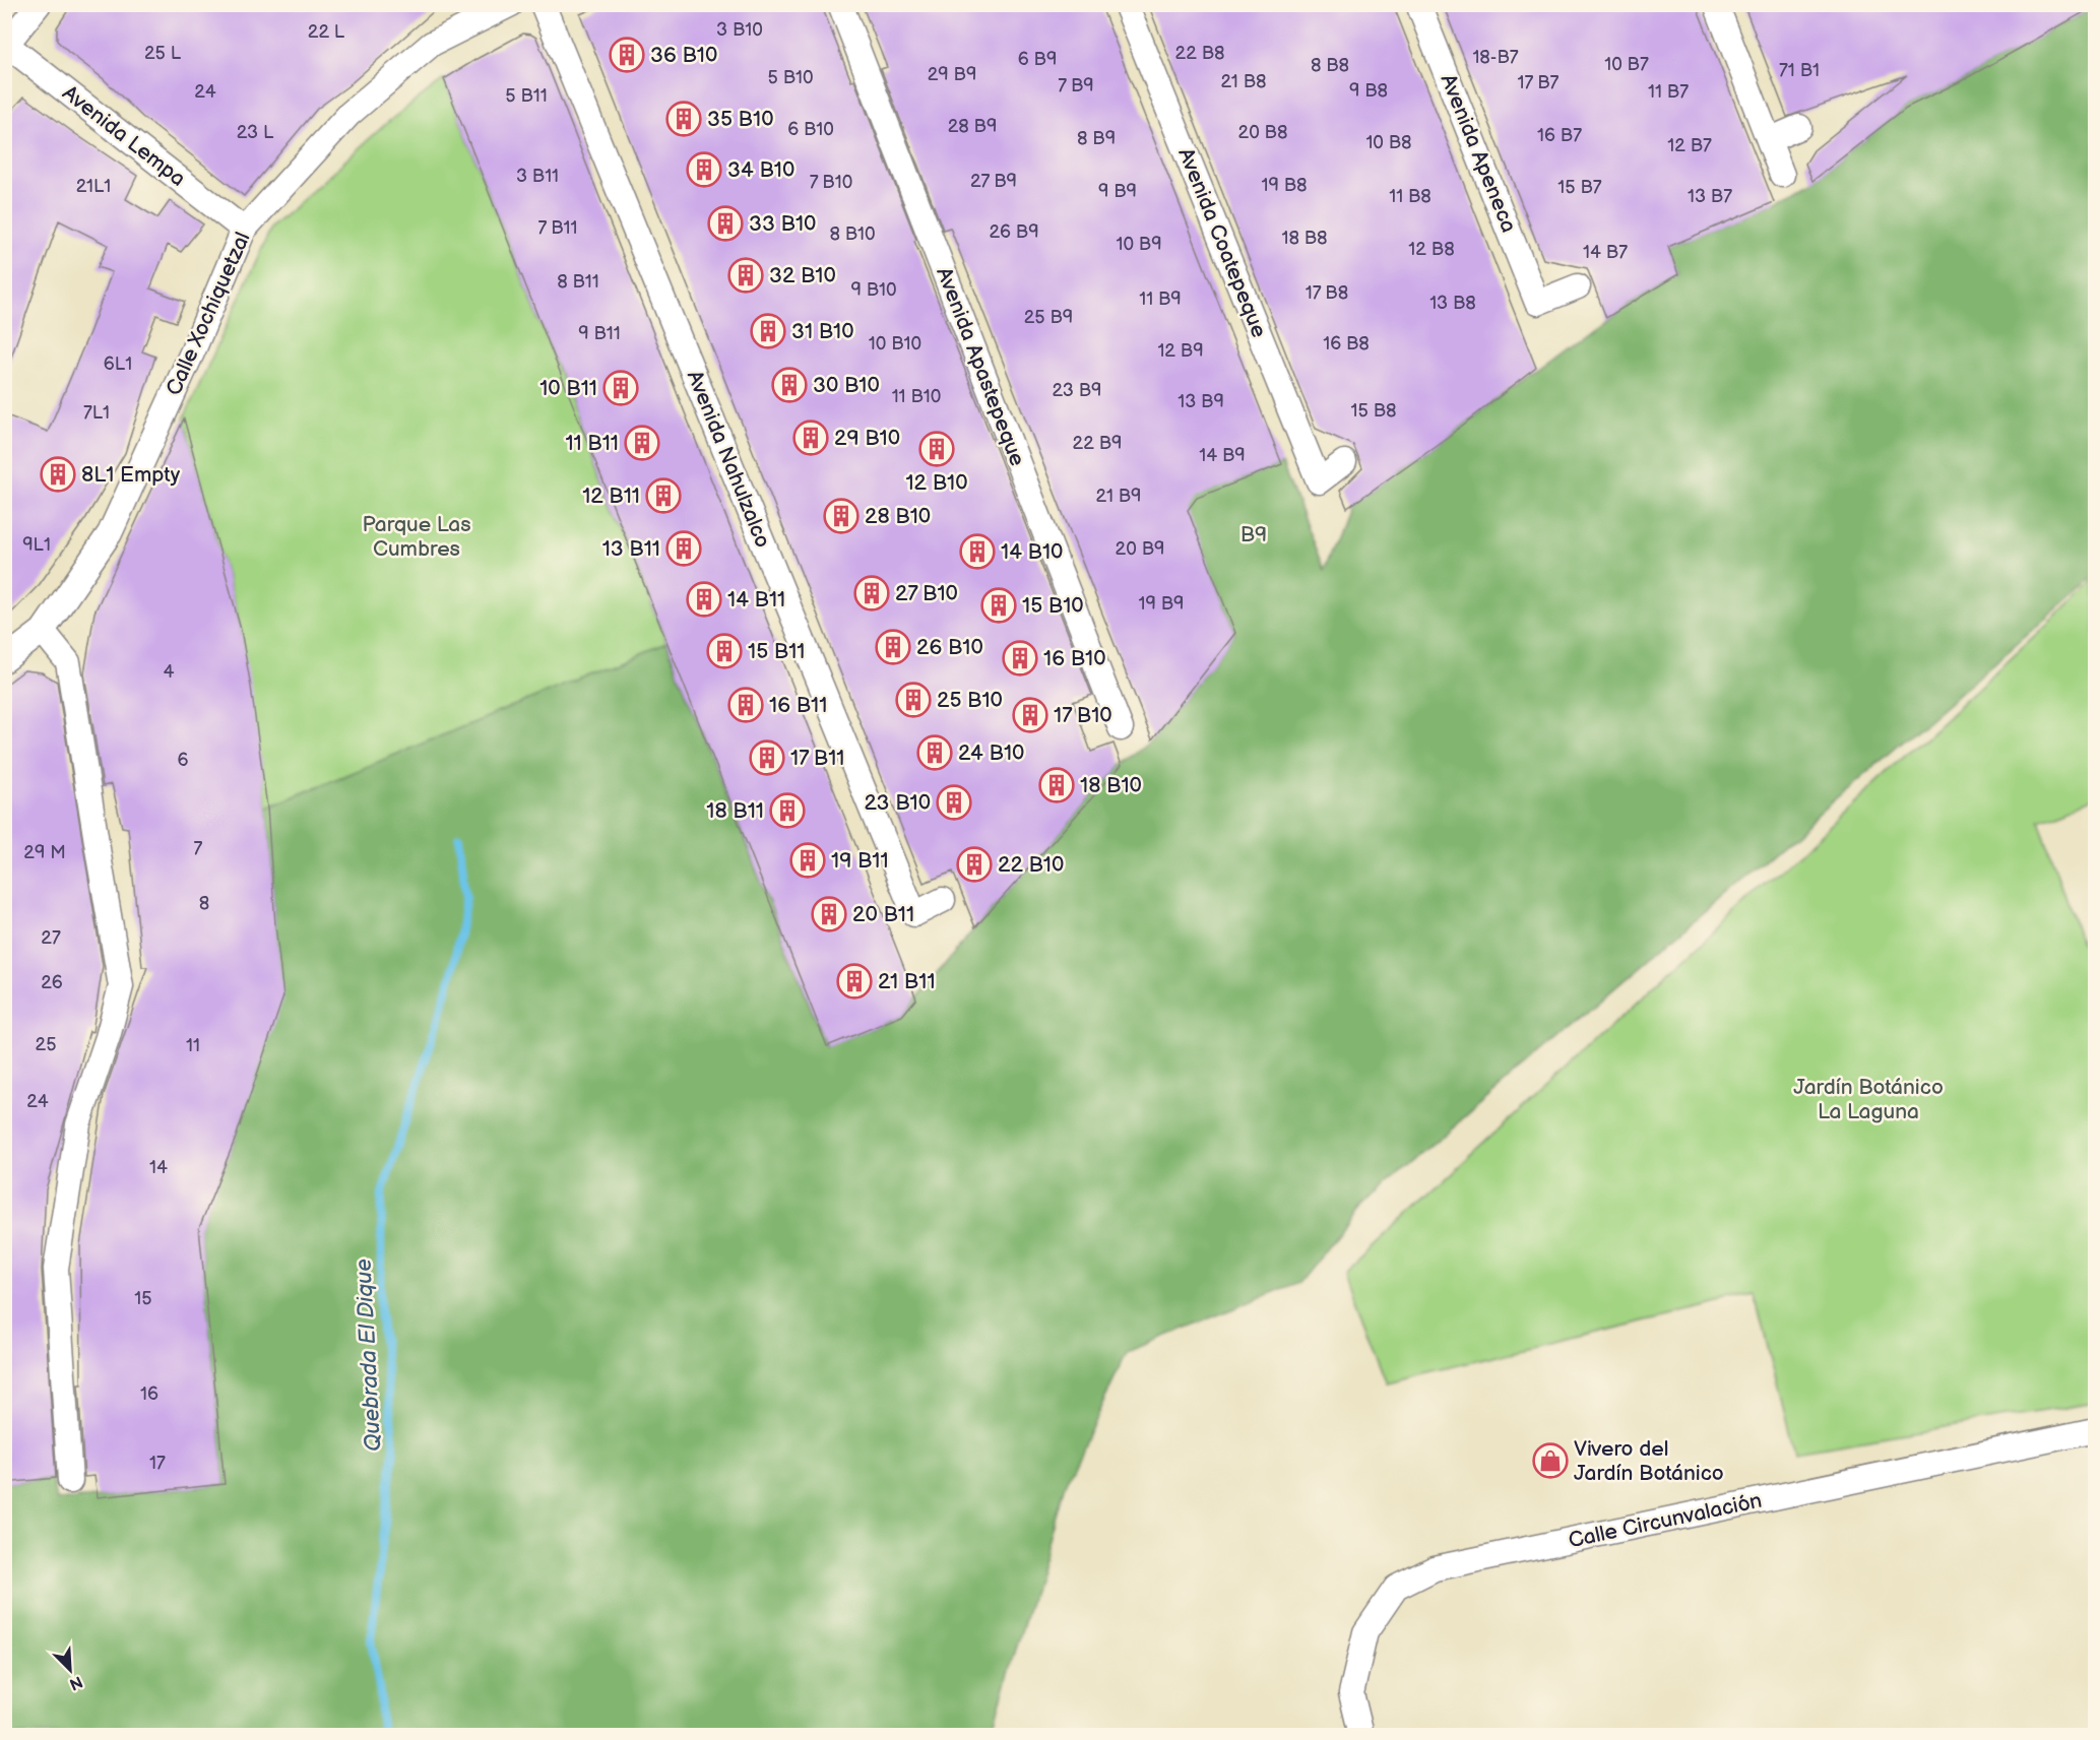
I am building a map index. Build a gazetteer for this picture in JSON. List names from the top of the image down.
{
  "streets": {
    "street": [
      "Avenida Lempa",
      "Avenida Apeneca",
      "Avenida Coatepeque",
      "Calle Xochiquetzal",
      "Avenida Apastepeque",
      "Avenida Nahulzalco",
      "Calle Circunvalación"
    ]
  },
  "crossings": [
    ["Avenida Lempa", "Calle Xochiquetzal"]
  ],
  "water": ["Quebrada El Dique"],
  "parks": ["Parque Las Cumbres", "B9", "Jardín Botánico La Laguna"],
  "places": {
    "building": [
      "36 B10",
      "35 B10",
      "34 B10",
      "33 B10",
      "32 B10",
      "31 B10",
      "30 B10",
      "10 B11",
      "29 B10",
      "11 B11",
      "12 B10",
      "8L1 Empty",
      "12 B11",
      "28 B10",
      "13 B11",
      "14 B10",
      "27 B10",
      "14 B11",
      "15 B10",
      "26 B10",
      "15 B11",
      "16 B10",
      "25 B10",
      "16 B11",
      "17 B10",
      "24 B10",
      "17 B11",
      "18 B10",
      "23 B10",
      "18 B11",
      "19 B11",
      "22 B10",
      "20 B11",
      "21 B11"
    ],
    "shop": ["Vivero del Jardín Botánico"]
  },
  "house_numbers": [
    "3 B10",
    "22 L",
    "25 L",
    "22 B8",
    "18-B7",
    "6 B9",
    "10 B7",
    "8 B8",
    "71 B1",
    "29 B9",
    "5 B10",
    "21 B8",
    "17 B7",
    "7 B9",
    "9 B8",
    "24",
    "11 B7",
    "5 B11",
    "28 B9",
    "6 B10",
    "23 L",
    "20 B8",
    "16 B7",
    "8 B9",
    "10 B8",
    "12 B7",
    "3 B11",
    "27 B9",
    "7 B10",
    "19 B8",
    "21L1",
    "15 B7",
    "9 B9",
    "11 B8",
    "13 B7",
    "7 B11",
    "26 B9",
    "8 B10",
    "18 B8",
    "10 B9",
    "12 B8",
    "14 B7",
    "8 B11",
    "9 B10",
    "17 B8",
    "11 B9",
    "13 B8",
    "25 B9",
    "9 B11",
    "10 B10",
    "16 B8",
    "12 B9",
    "6L1",
    "23 B9",
    "11 B10",
    "13 B9",
    "15 B8",
    "7L1",
    "22 B9",
    "14 B9",
    "21 B9",
    "9L1",
    "20 B9",
    "19 B9",
    "4",
    "6",
    "7",
    "29 M",
    "8",
    "27",
    "26",
    "25",
    "11",
    "24",
    "14",
    "15",
    "16",
    "17"
  ],
  "north": "bottom right"
}
